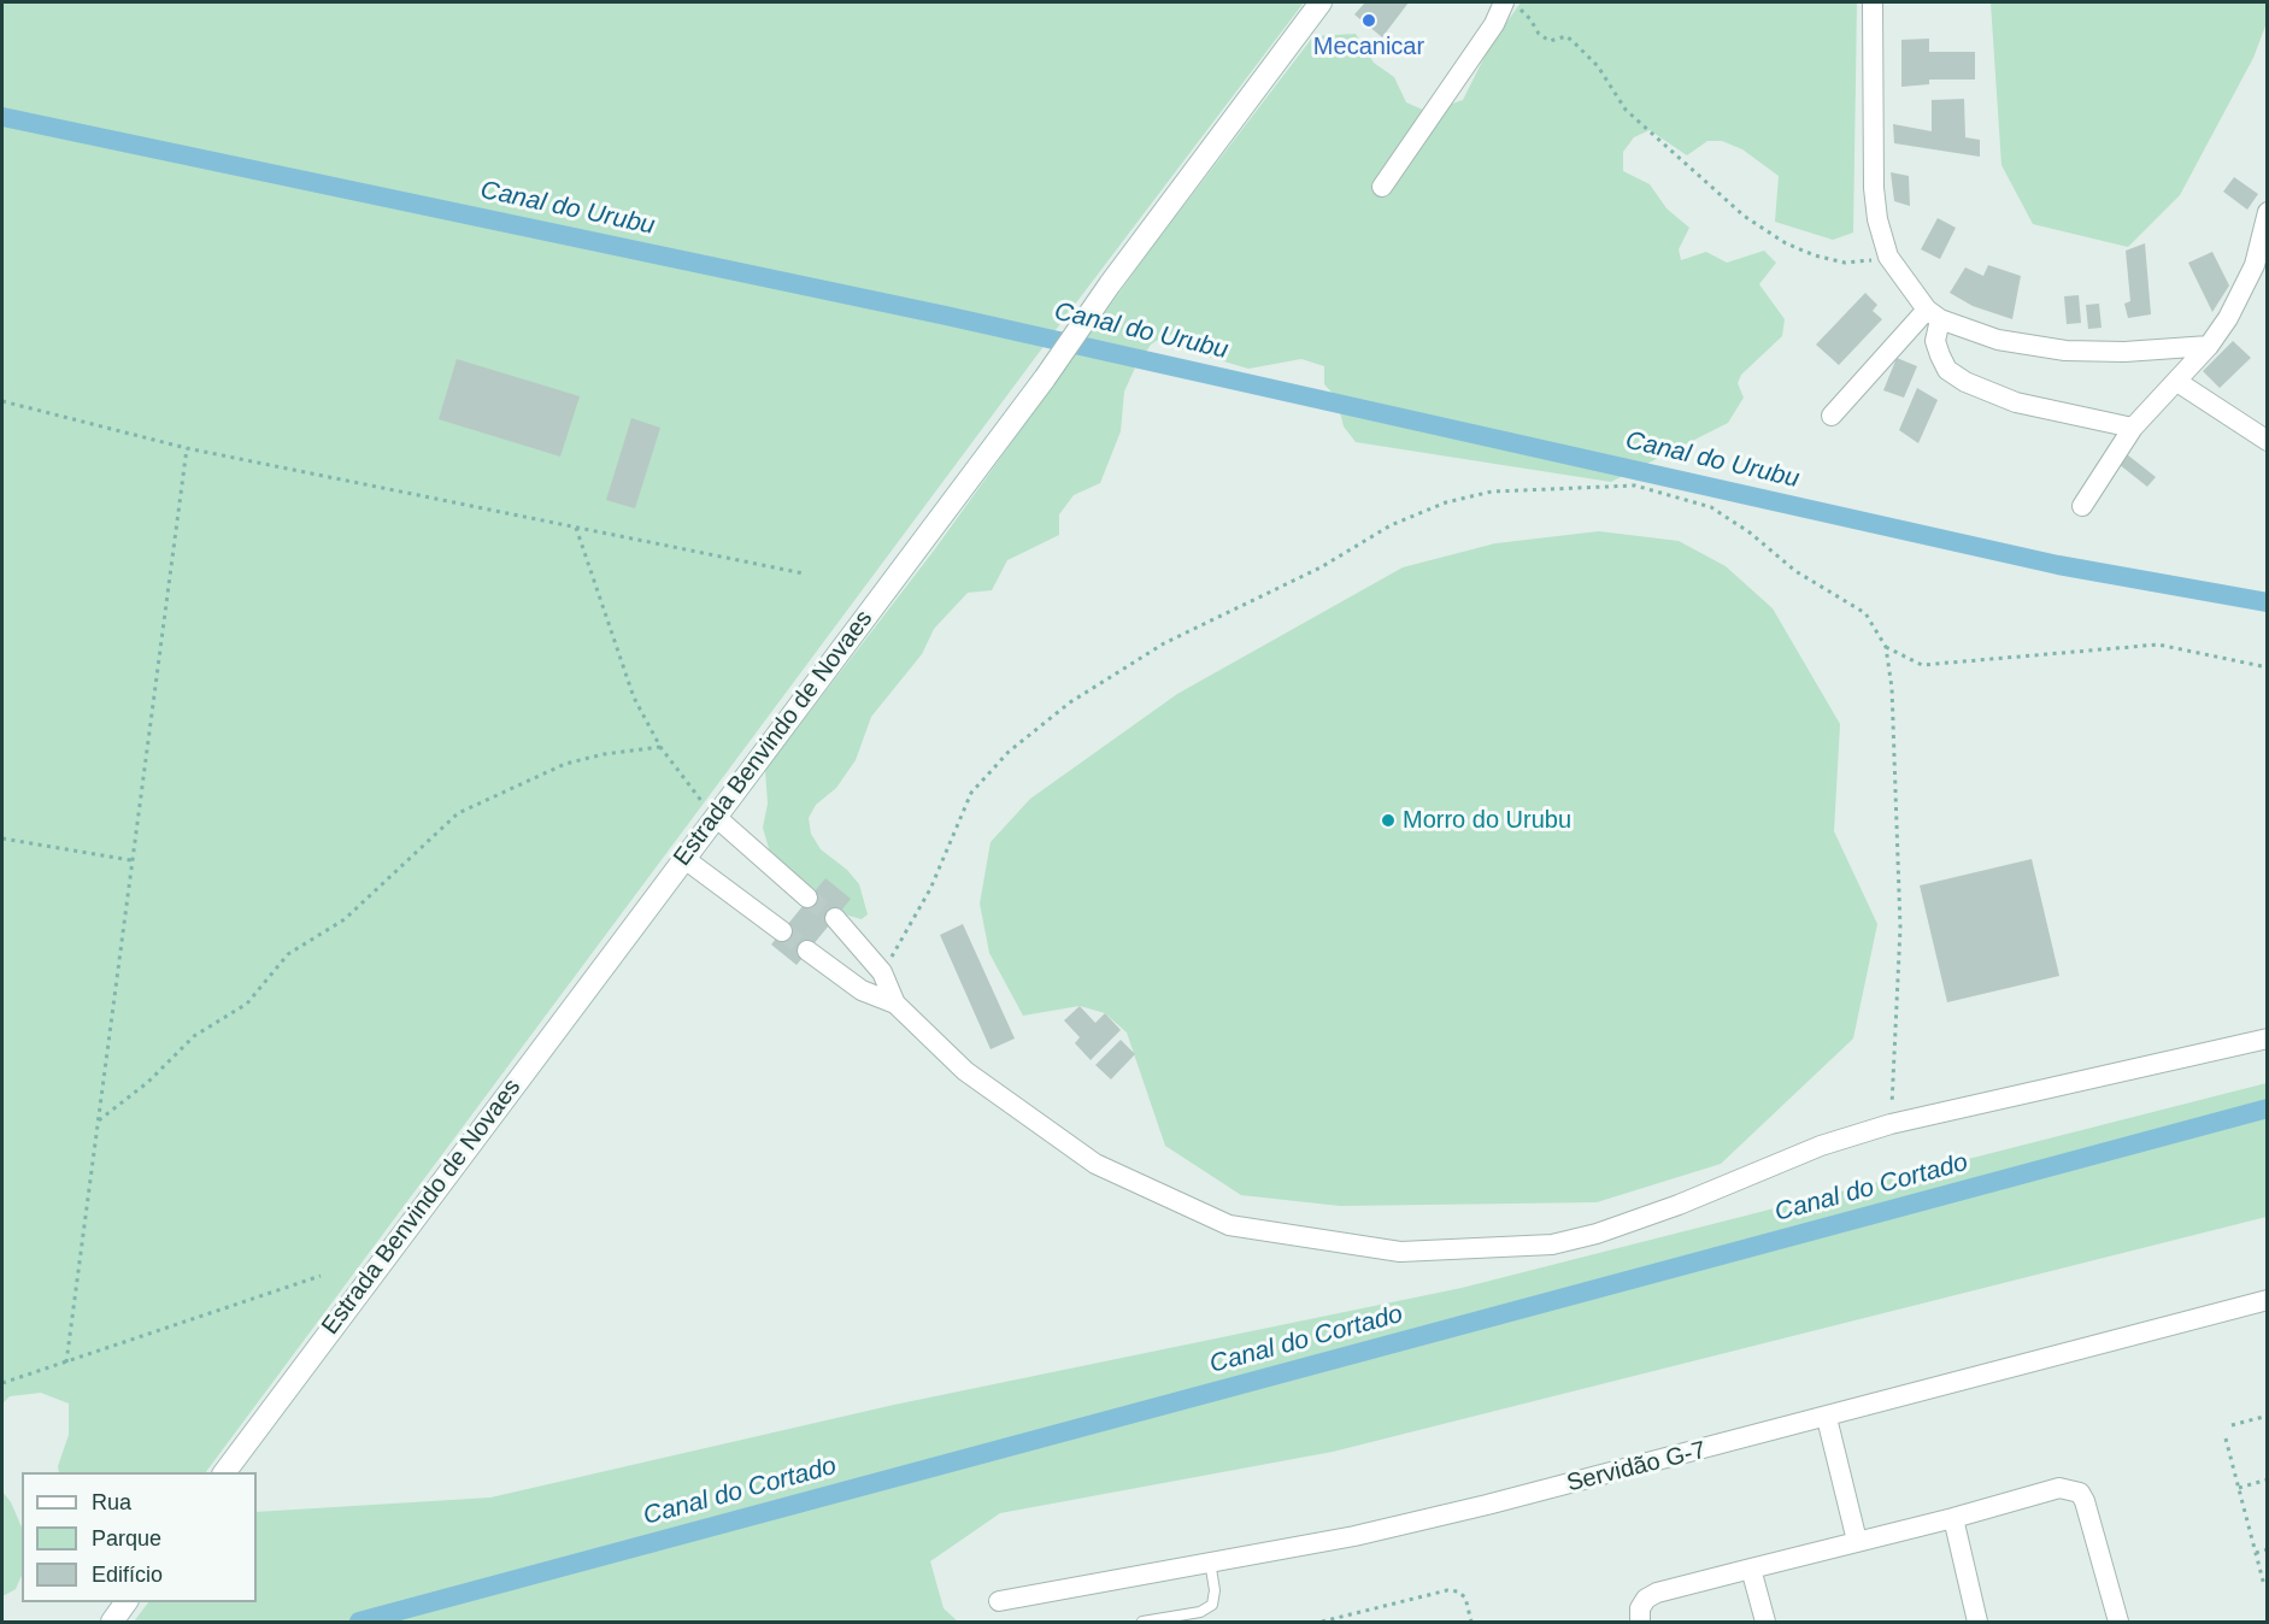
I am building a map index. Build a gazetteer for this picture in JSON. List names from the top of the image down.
{
  "streets": {
    "street": ["Estrada Benvindo de Novaes", "Servidão G-7"]
  },
  "water": ["Canal do Urubu", "Canal do Cortado"],
  "places": ["Mecanicar", "Morro do Urubu"],
  "legend": ["Rua", "Parque", "Edifício"]
}
